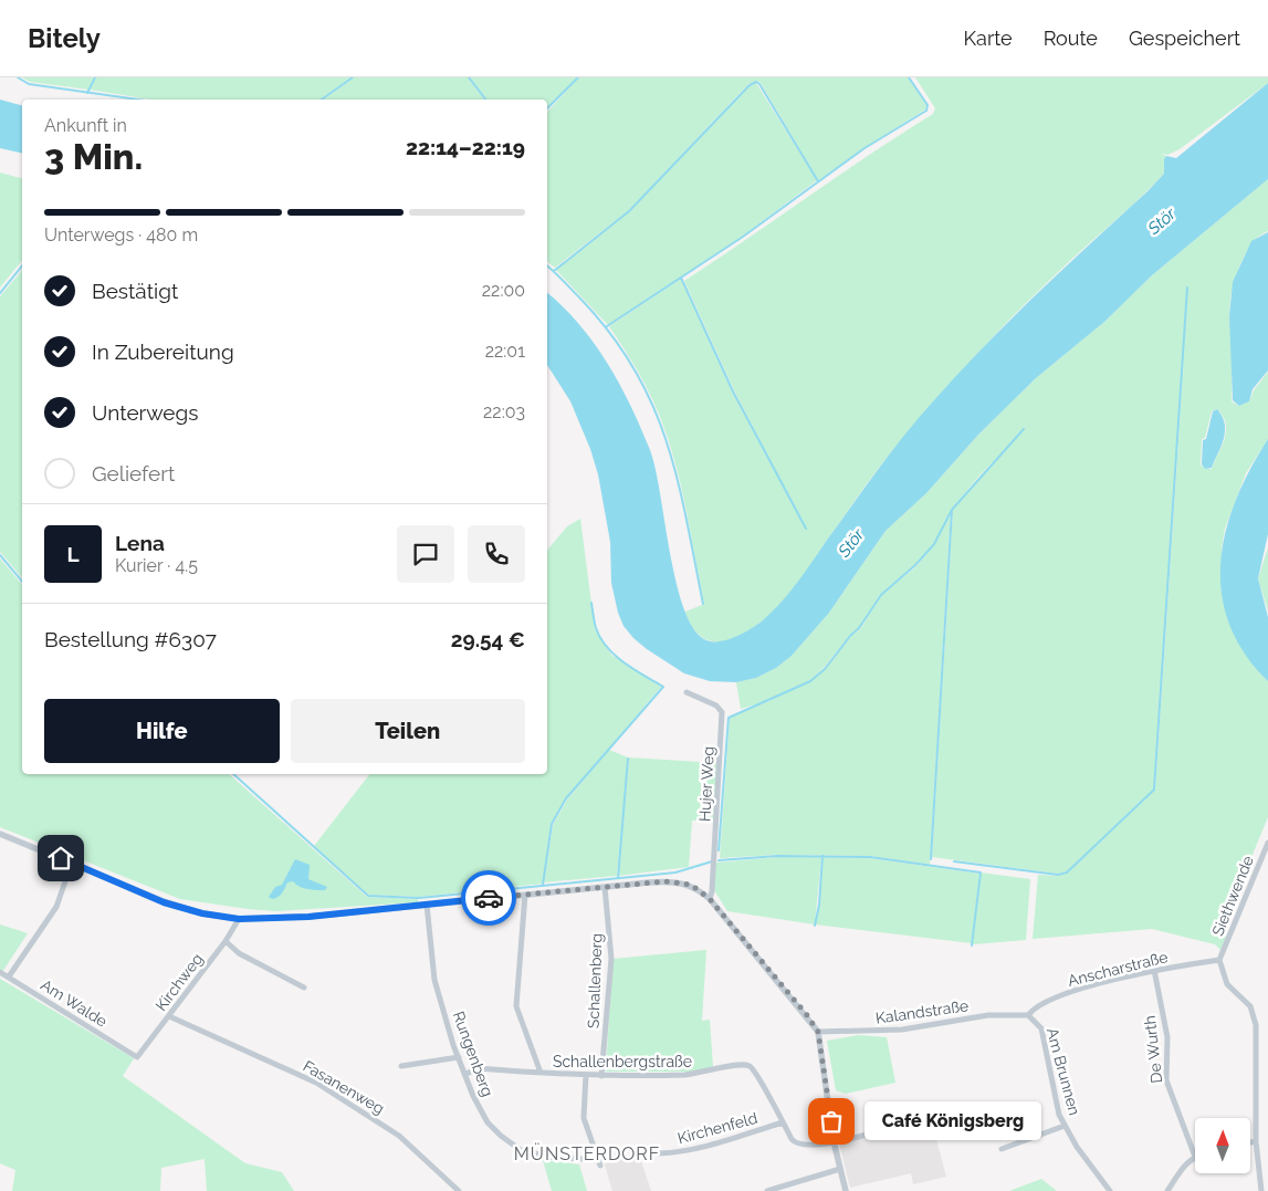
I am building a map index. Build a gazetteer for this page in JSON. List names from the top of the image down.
{
  "streets": {
    "street": [
      "Hujer Weg",
      "Siethwende",
      "Anscharstraße",
      "Schallenberg",
      "Kirchweg",
      "Am Walde",
      "Kalandstraße",
      "De Wurth",
      "Rungenberg",
      "Schallenbergstraße",
      "Am Brunnen",
      "Fasanenweg",
      "Kirchenfeld"
    ]
  },
  "crossings": [
    ["Siethwende", "Anscharstraße"],
    ["Anscharstraße", "Kalandstraße"],
    ["Anscharstraße", "De Wurth"],
    ["Anscharstraße", "Am Brunnen"],
    ["Schallenberg", "Schallenbergstraße"],
    ["Kirchweg", "Am Walde"],
    ["Kirchweg", "Fasanenweg"],
    ["Kalandstraße", "Am Brunnen"],
    ["Rungenberg", "Schallenbergstraße"],
    ["Schallenbergstraße", "Kirchenfeld"]
  ],
  "districts": ["MÜNSTERDORF"],
  "water": ["Stör"],
  "places": ["Café Königsberg"],
  "north": "top",
  "page": {
    "header": "Bitely",
    "nav": ["Karte", "Route", "Gespeichert"],
    "heading": ["3 Min.", "Ankunft in", "22:14–22:19"],
    "panel": [
      "Lena",
      "Kurier · 4.5",
      "Bestellung #6307",
      "29.54 €"
    ],
    "bar": "Unterwegs · 480 m",
    "list": [
      ["Bestätigt", "22:00"],
      ["In Zubereitung", "22:01"],
      ["Unterwegs", "22:03"],
      "Geliefert"
    ],
    "round": "L",
    "buttons": ["Hilfe", "Teilen"],
    "bubble": "Café Königsberg"
  }
}
